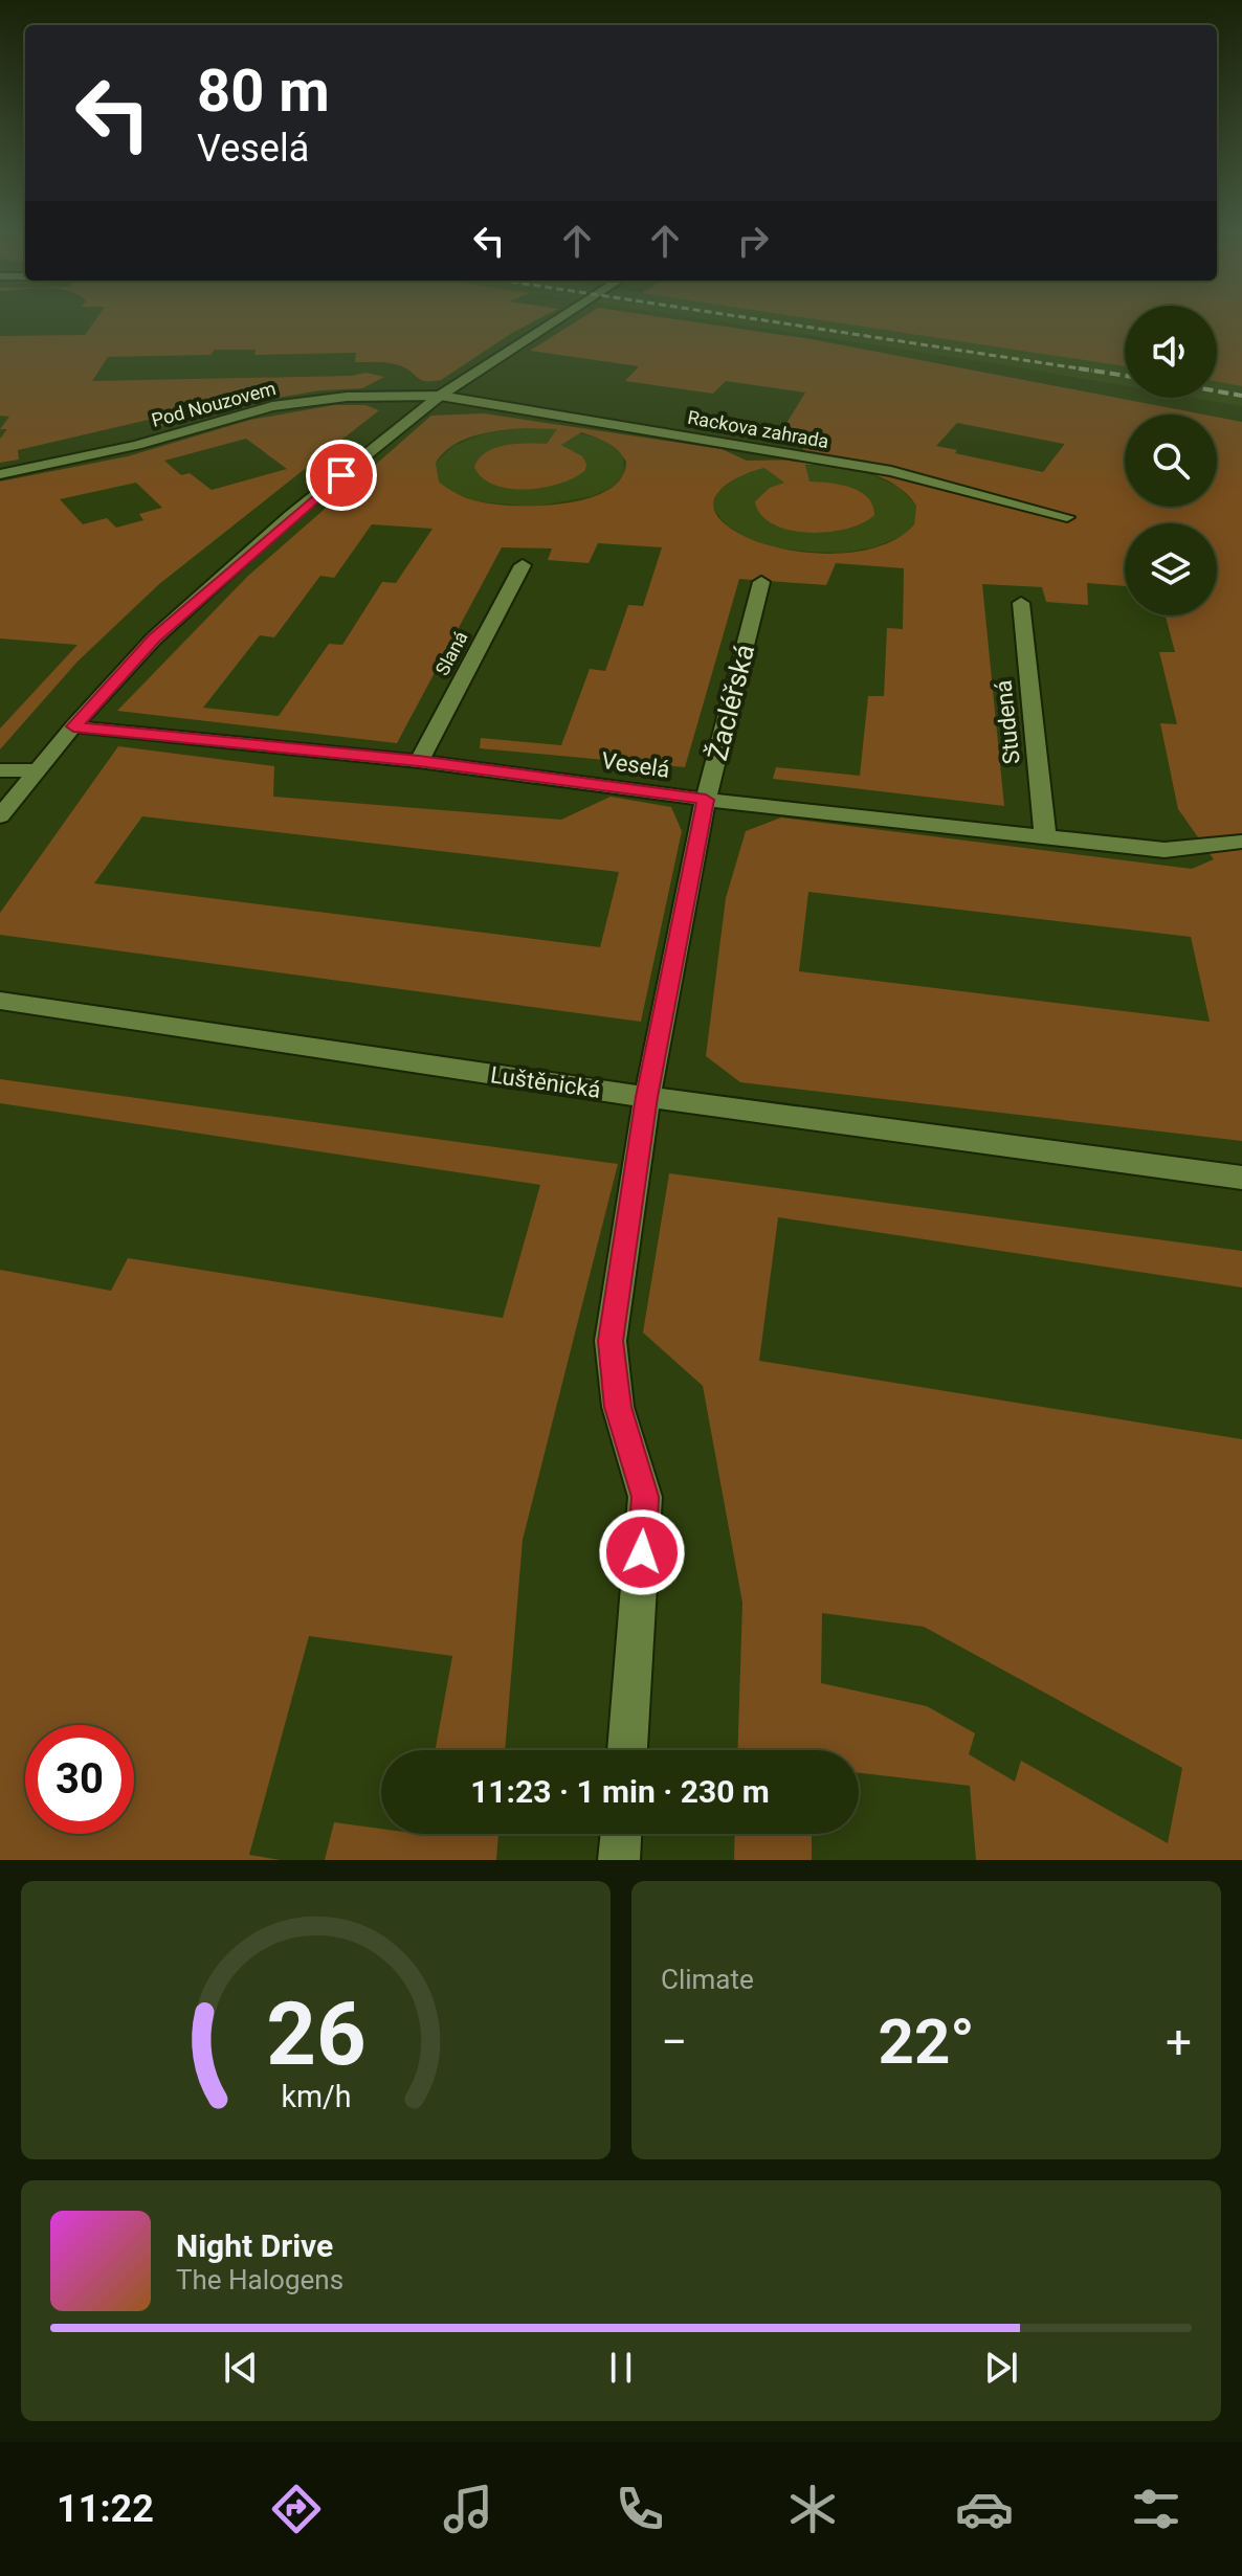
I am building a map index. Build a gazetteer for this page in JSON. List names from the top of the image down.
{
  "streets": {
    "street": [
      "Pod Nouzovem",
      "Rackova zahrada",
      "Slaná",
      "Žacléřská",
      "Studená",
      "Veselá",
      "Luštěnická"
    ]
  },
  "crossings": [
    ["Pod Nouzovem", "Rackova zahrada"],
    ["Slaná", "Veselá"],
    ["Žacléřská", "Veselá"],
    ["Žacléřská", "Luštěnická"],
    ["Studená", "Veselá"]
  ],
  "page": {
    "turn": ["80 m", "Veselá"],
    "limit": "30",
    "trip": "11:23 · 1 min · 230 m",
    "tile": "Climate",
    "heat": ["−", "22°", "+"],
    "song": ["Night Drive", "The Halogens"],
    "tabs": "11:22",
    "gauge": ["26", "km/h"]
  }
}
